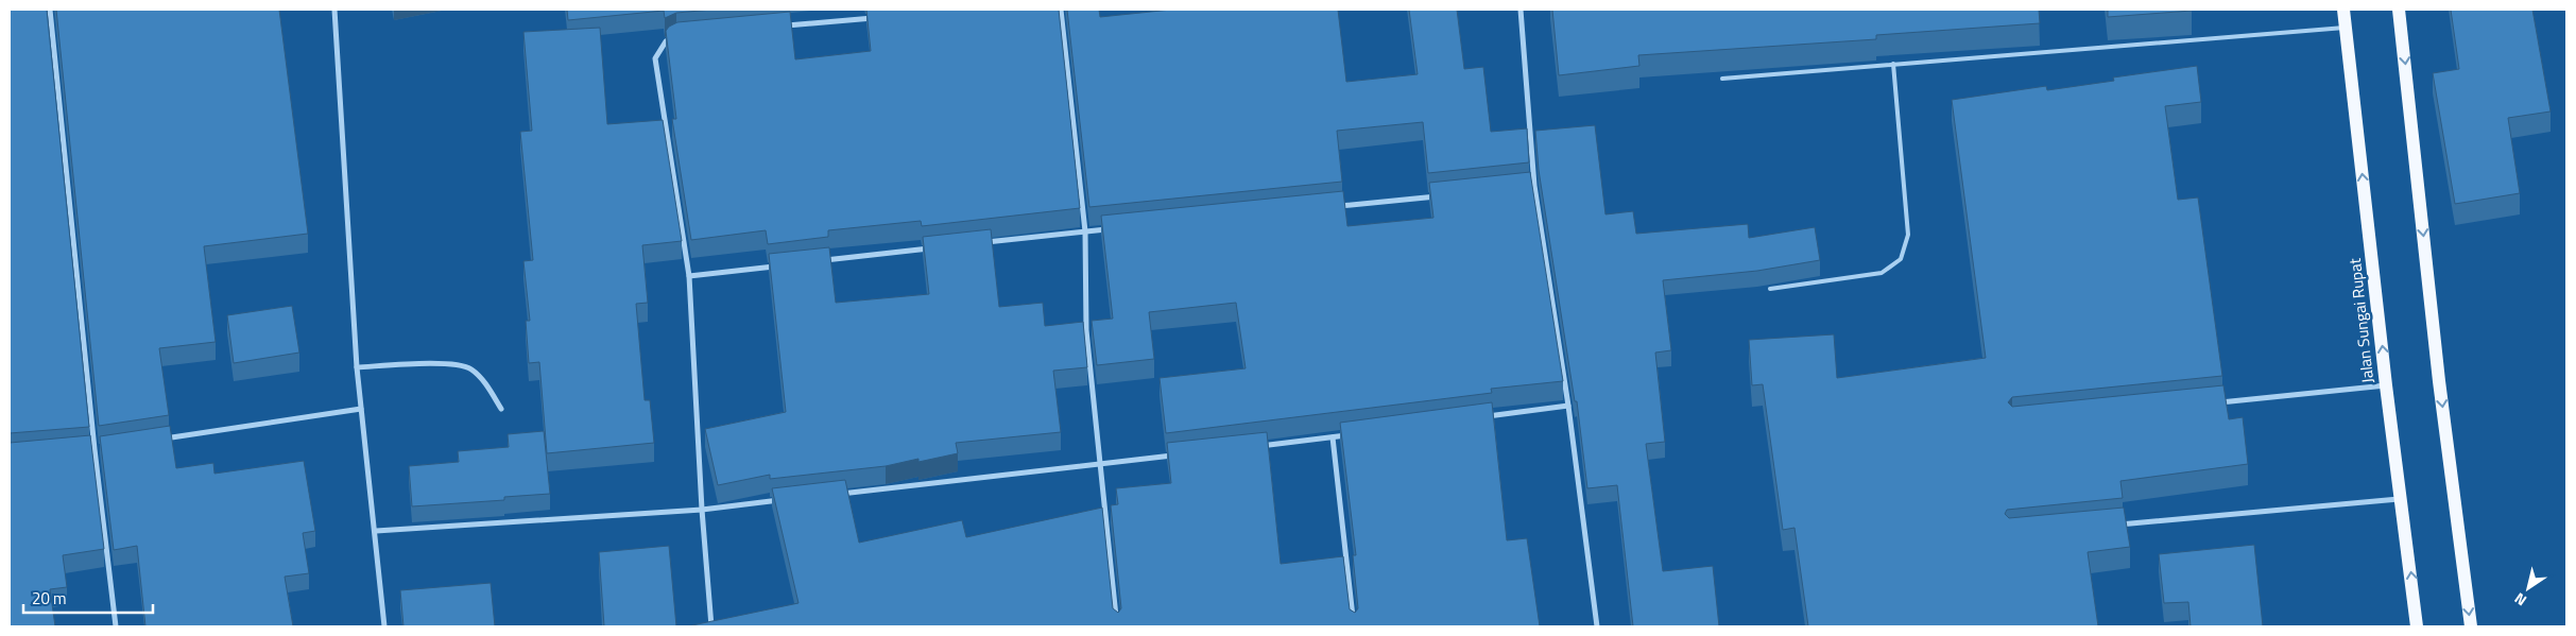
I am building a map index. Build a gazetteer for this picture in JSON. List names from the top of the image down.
{
  "streets": {
    "main road": ["Jalan Sungai Rupat"]
  },
  "scale_bar": "20 m",
  "north": "bottom left"
}
